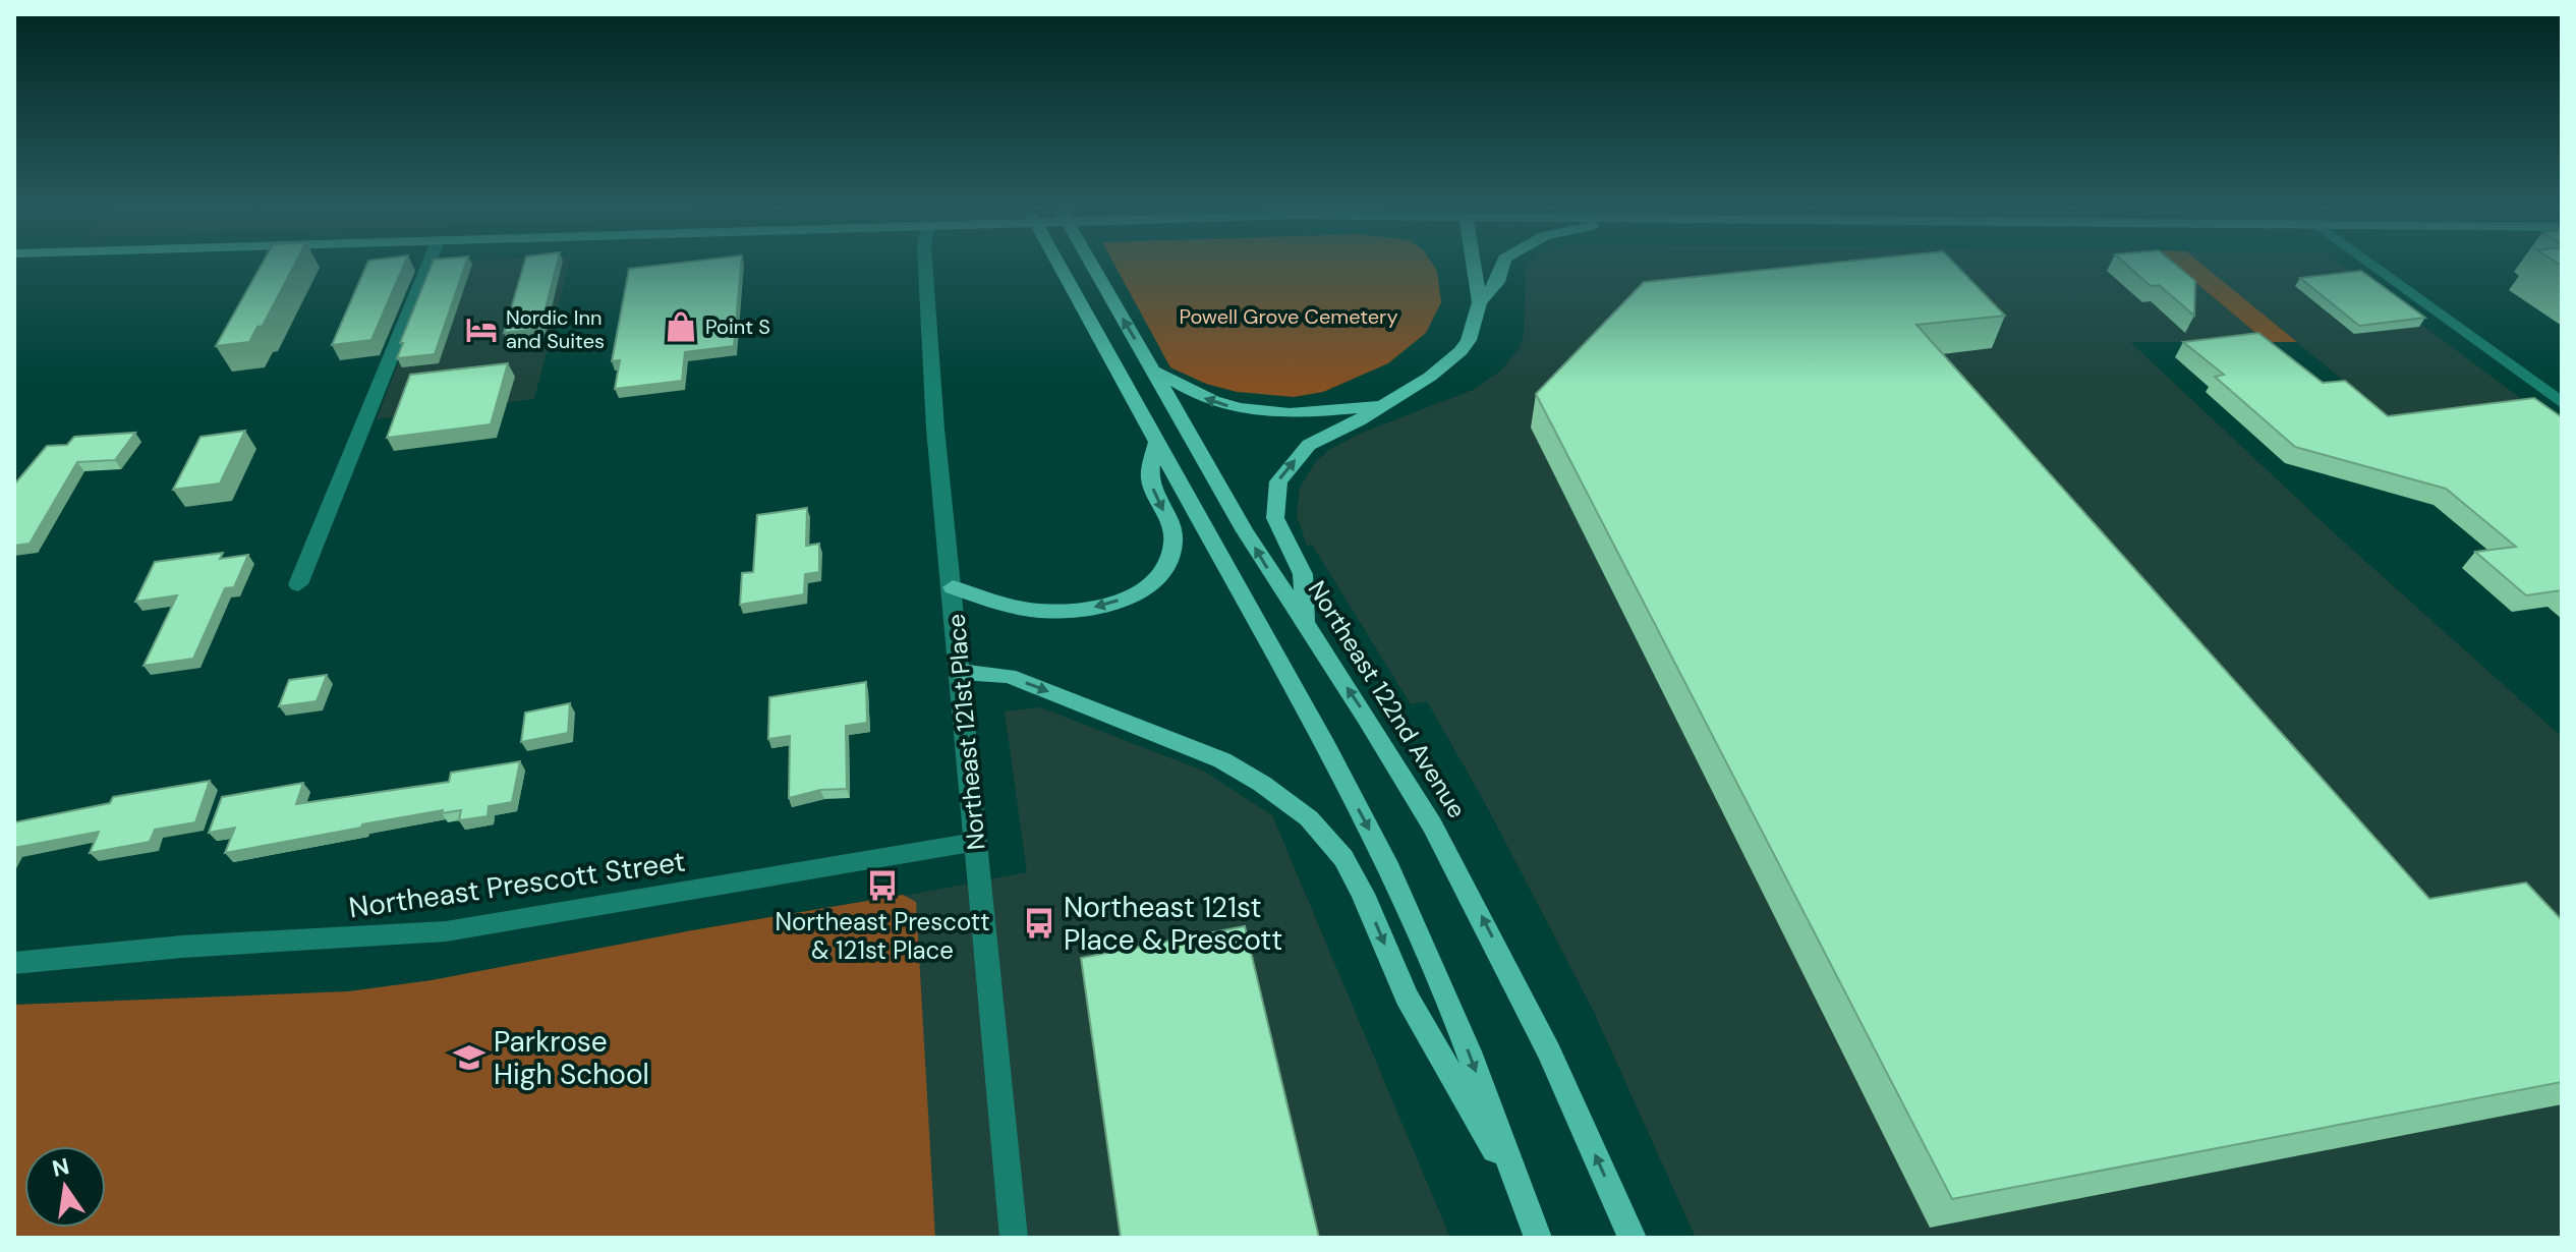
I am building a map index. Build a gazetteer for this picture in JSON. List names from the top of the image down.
{
  "streets": {
    "main road": ["Northeast 122nd Avenue"],
    "street": ["Northeast 121st Place", "Northeast Prescott Street"]
  },
  "crossings": [
    ["Northeast 121st Place", "Northeast Prescott Street"]
  ],
  "parks": ["Powell Grove Cemetery"],
  "places": {
    "shop": ["Point S"],
    "hotel": ["Nordic Inn and Suites"],
    "bus stop": ["Northeast Prescott & 121st Place", "Northeast 121st Place & Prescott"],
    "school or university": ["Parkrose High School"]
  },
  "north": "top"
}
